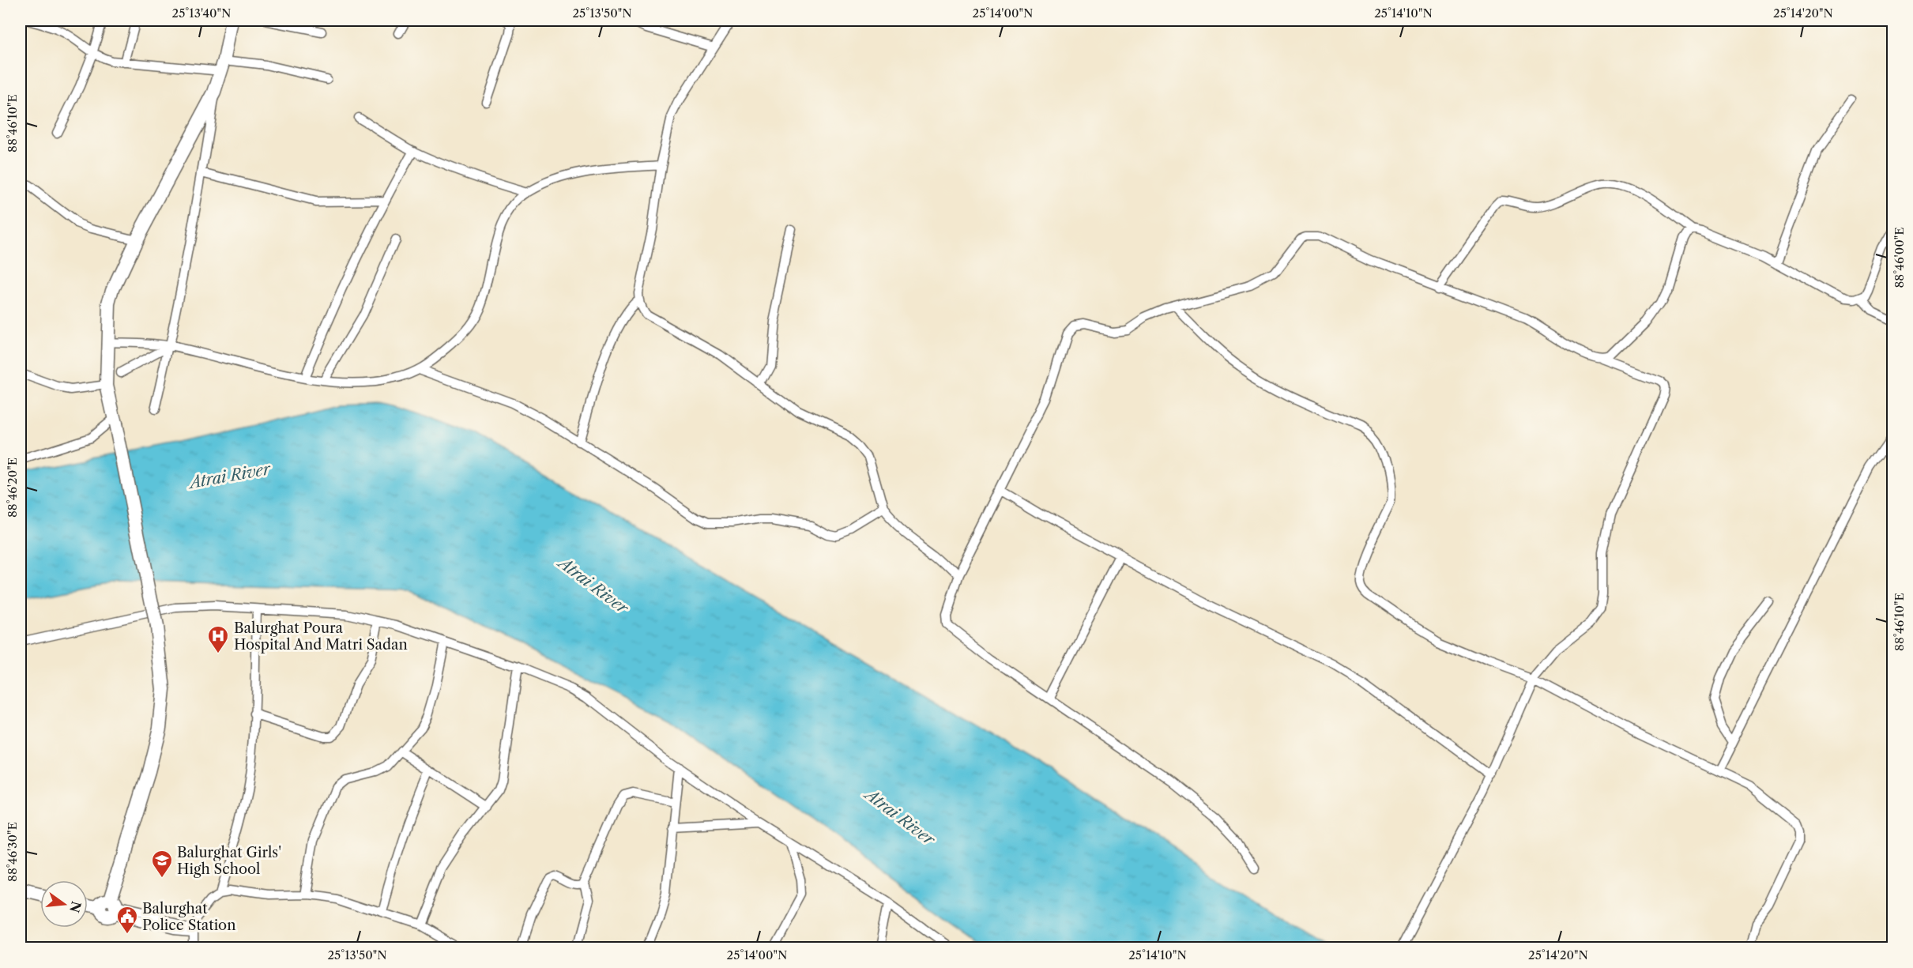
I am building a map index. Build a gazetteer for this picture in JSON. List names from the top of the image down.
{
  "water": ["Atrai River"],
  "places": {
    "hospital": ["Balurghat Poura Hospital And Matri Sadan"],
    "school or university": ["Balurghat Girls' High School"],
    "public building": ["Balurghat Police Station"]
  },
  "north": "right",
  "coordinates": [
    "25°13'40\"N",
    "25°13'50\"N",
    "25°14'00\"N",
    "25°14'10\"N",
    "25°14'20\"N",
    "88°46'10\"E",
    "88°46'00\"E",
    "88°46'20\"E",
    "88°46'30\"E"
  ]
}
